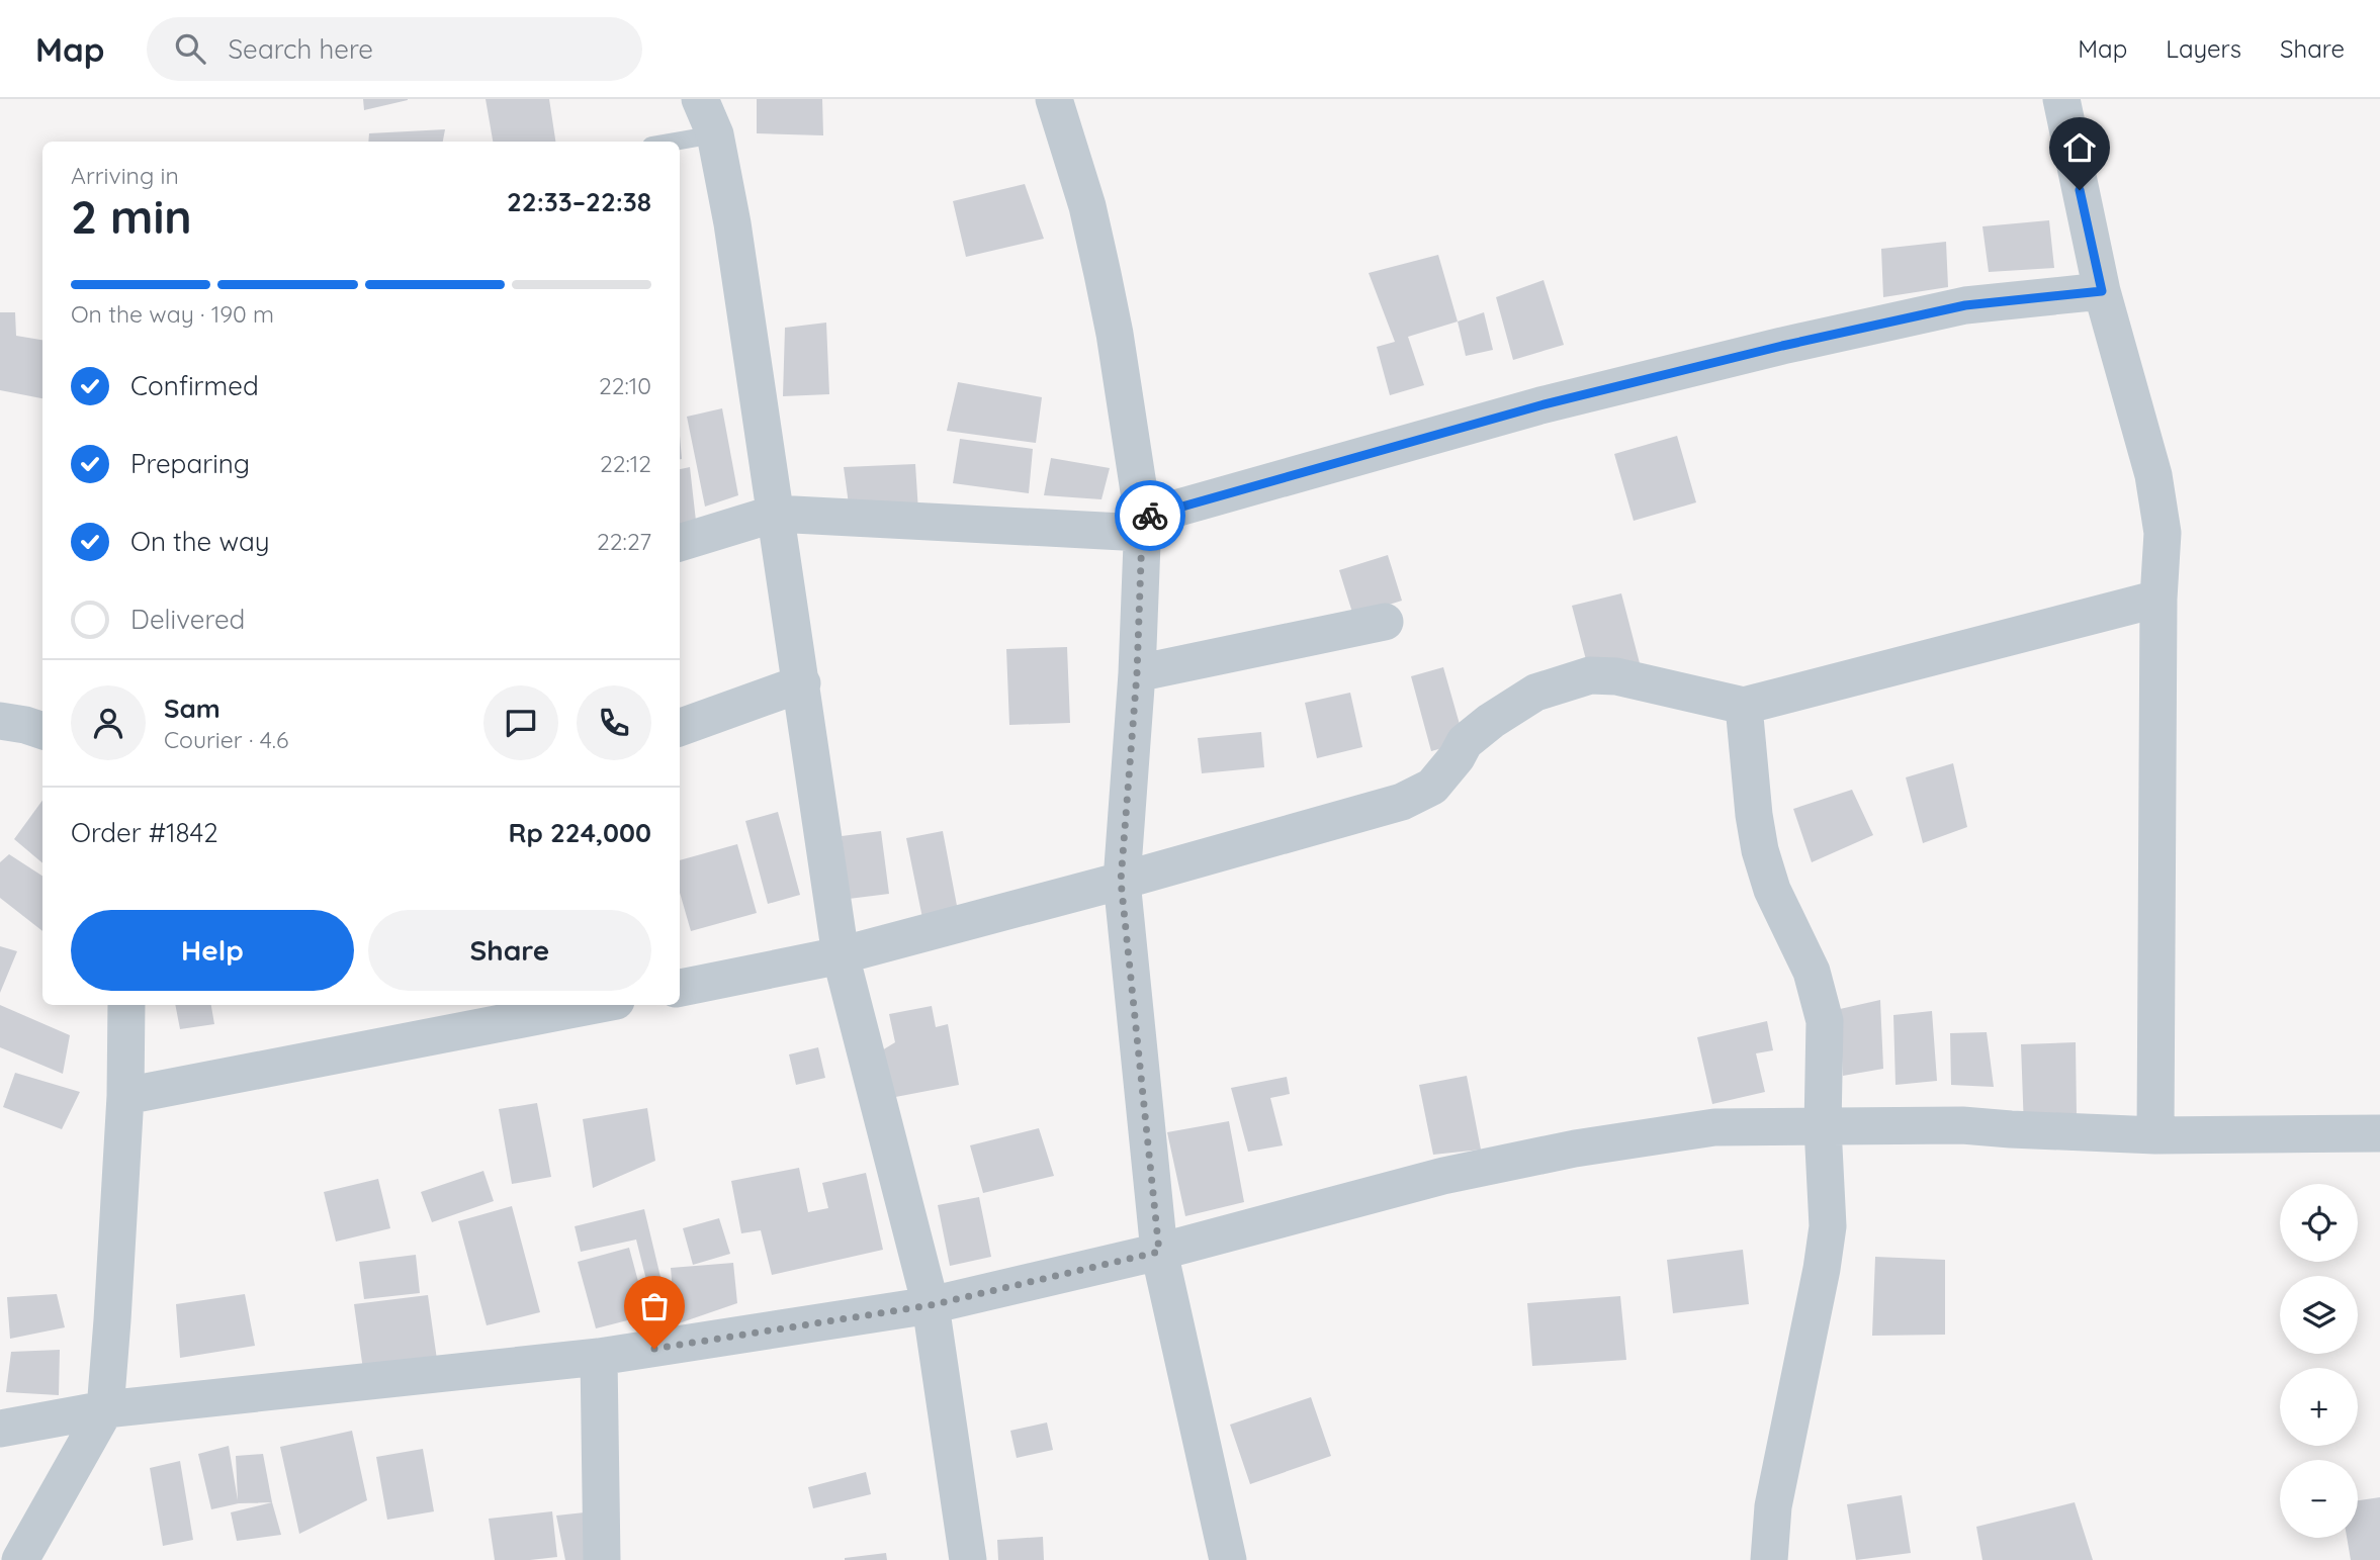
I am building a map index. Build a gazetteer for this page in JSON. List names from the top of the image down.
{
  "page": {
    "header": "Map",
    "search": "Search here",
    "nav": ["Map", "Layers", "Share"],
    "heading": ["2 min", "Arriving in", "22:33–22:38"],
    "panel": [
      "Sam",
      "Courier · 4.6",
      "Order #1842",
      "Rp 224,000"
    ],
    "bar": "On the way · 190 m",
    "list": [
      ["Confirmed", "22:10"],
      ["Preparing", "22:12"],
      ["On the way", "22:27"],
      "Delivered"
    ],
    "buttons": ["Help", "Share"],
    "map_buttons": ["+", "−"]
  }
}
